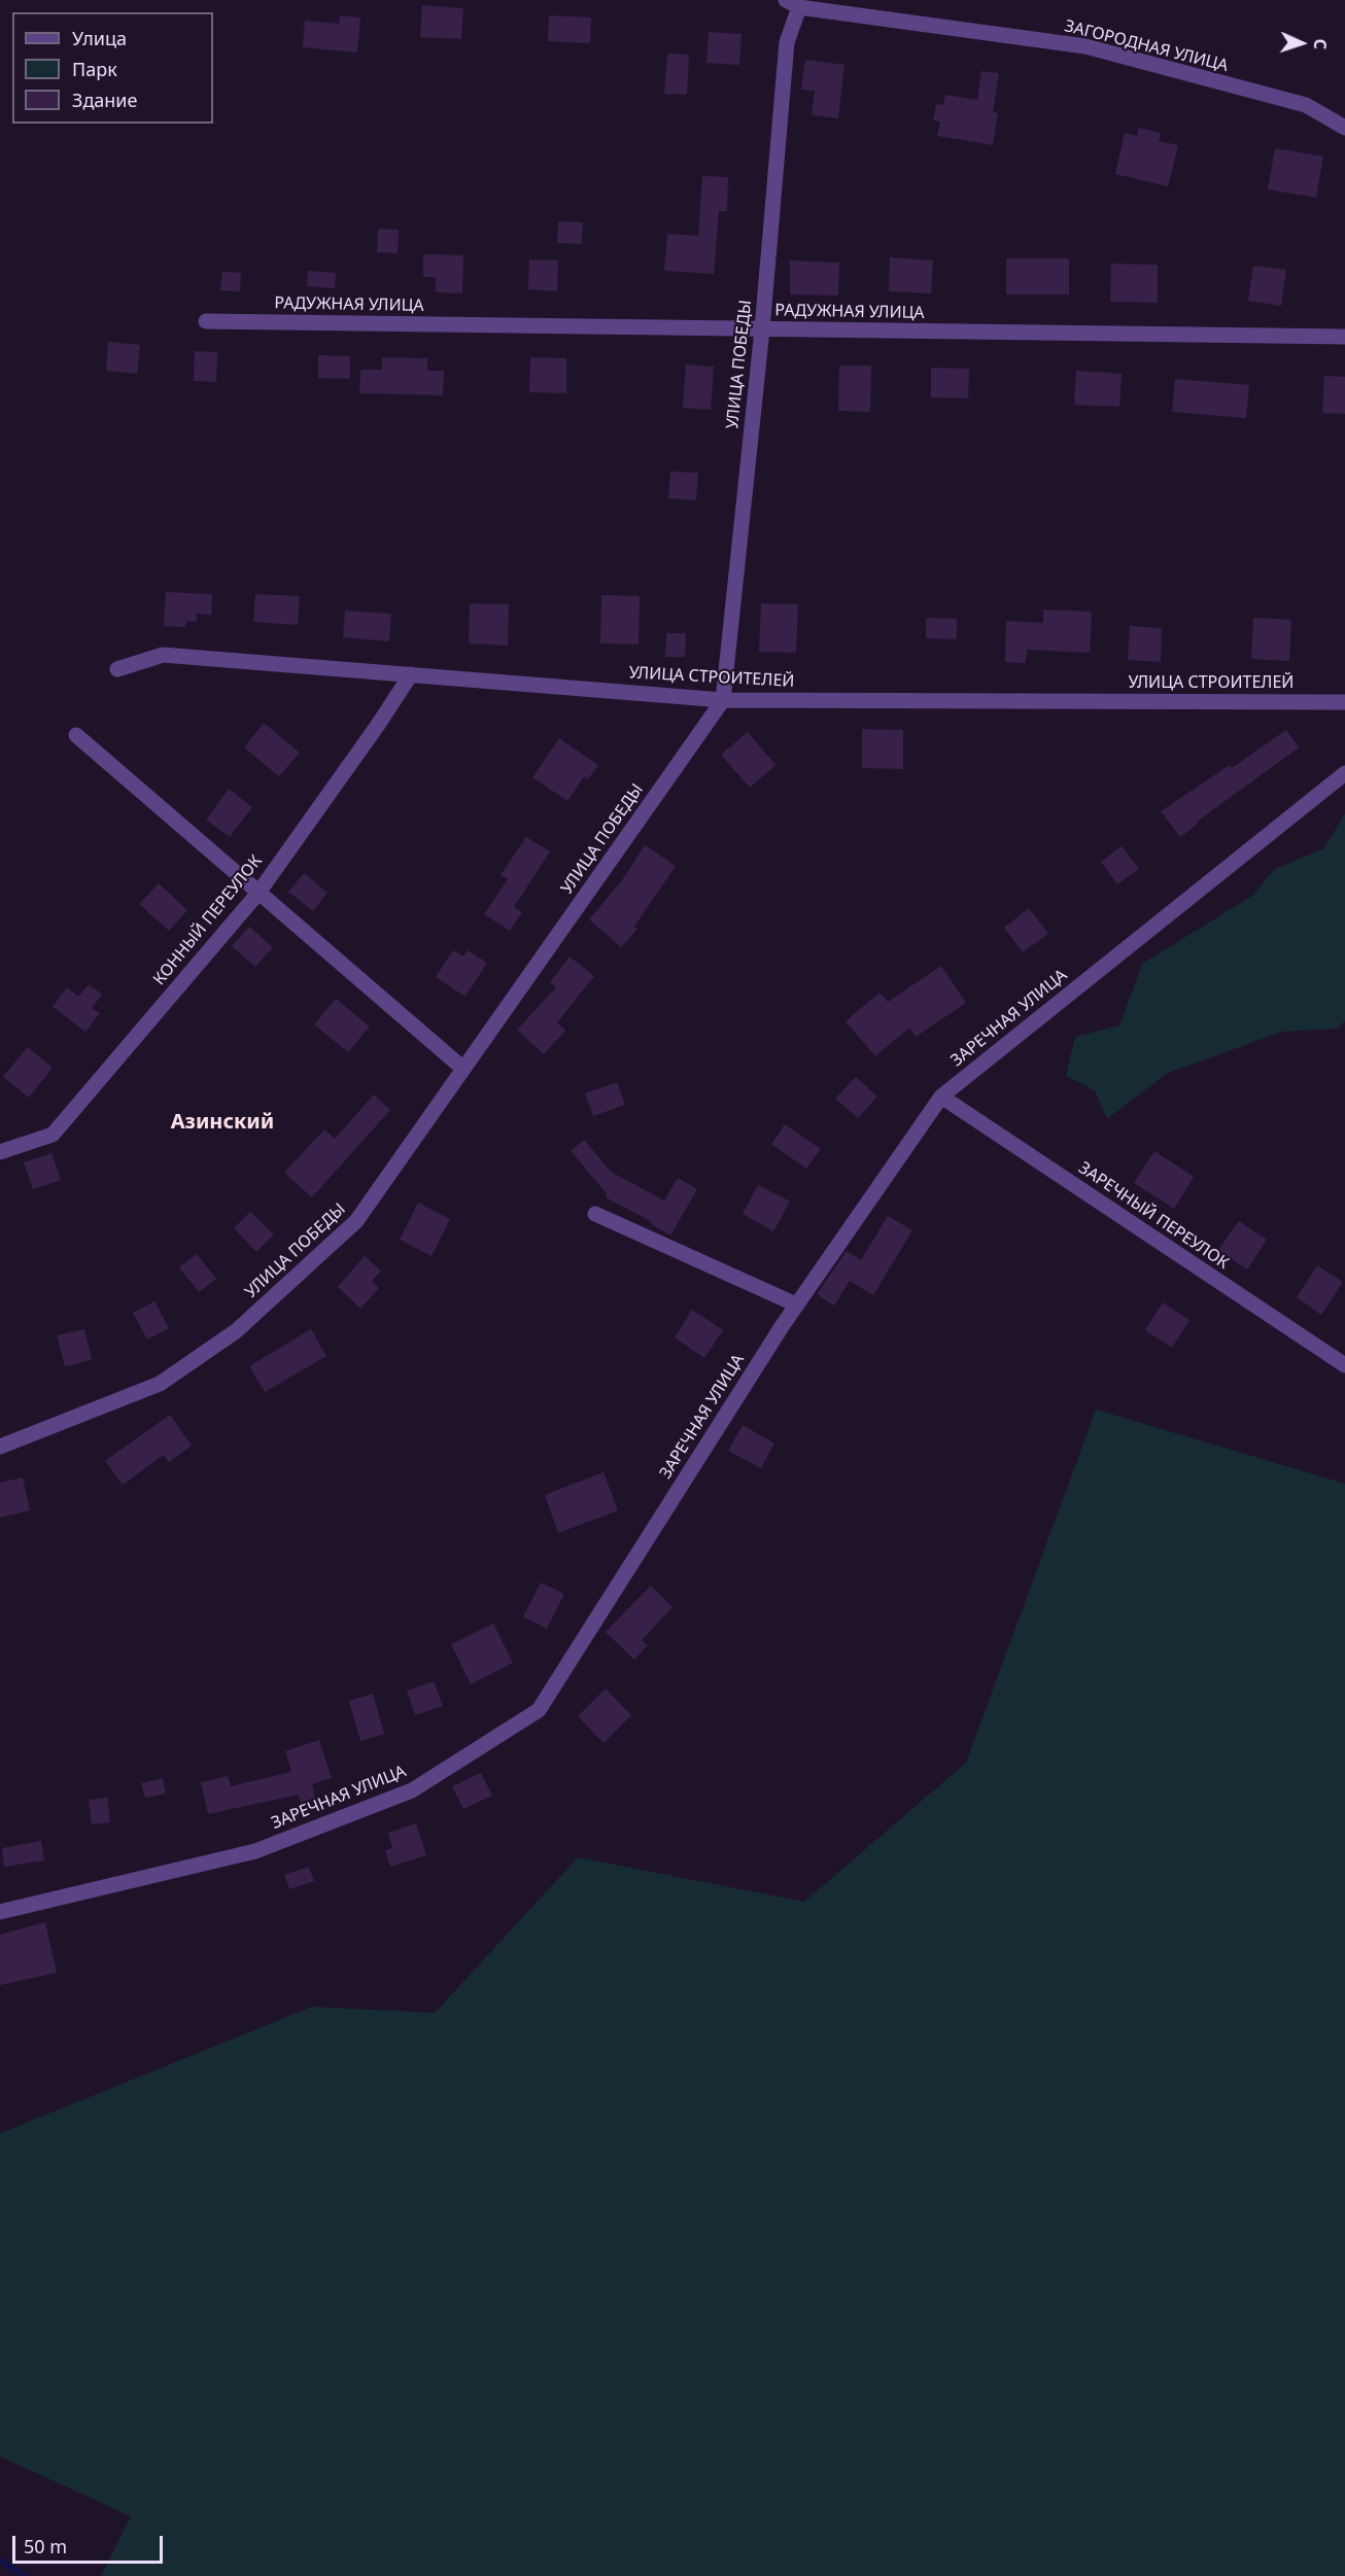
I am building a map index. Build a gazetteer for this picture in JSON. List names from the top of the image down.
{
  "streets": {
    "street": [
      "ЗАГОРОДНАЯ УЛИЦА",
      "РАДУЖНАЯ УЛИЦА",
      "УЛИЦА ПОБЕДЫ",
      "УЛИЦА СТРОИТЕЛЕЙ",
      "КОННЫЙ ПЕРЕУЛОК",
      "ЗАРЕЧНАЯ УЛИЦА",
      "ЗАРЕЧНЫЙ ПЕРЕУЛОК"
    ]
  },
  "crossings": [
    ["ЗАГОРОДНАЯ УЛИЦА", "УЛИЦА ПОБЕДЫ"],
    ["РАДУЖНАЯ УЛИЦА", "УЛИЦА ПОБЕДЫ"],
    ["УЛИЦА ПОБЕДЫ", "УЛИЦА СТРОИТЕЛЕЙ"],
    ["УЛИЦА СТРОИТЕЛЕЙ", "КОННЫЙ ПЕРЕУЛОК"],
    ["ЗАРЕЧНАЯ УЛИЦА", "ЗАРЕЧНЫЙ ПЕРЕУЛОК"]
  ],
  "districts": ["Азинский"],
  "legend": ["Улица", "Парк", "Здание"],
  "scale_bar": "50 m",
  "north": "right"
}
